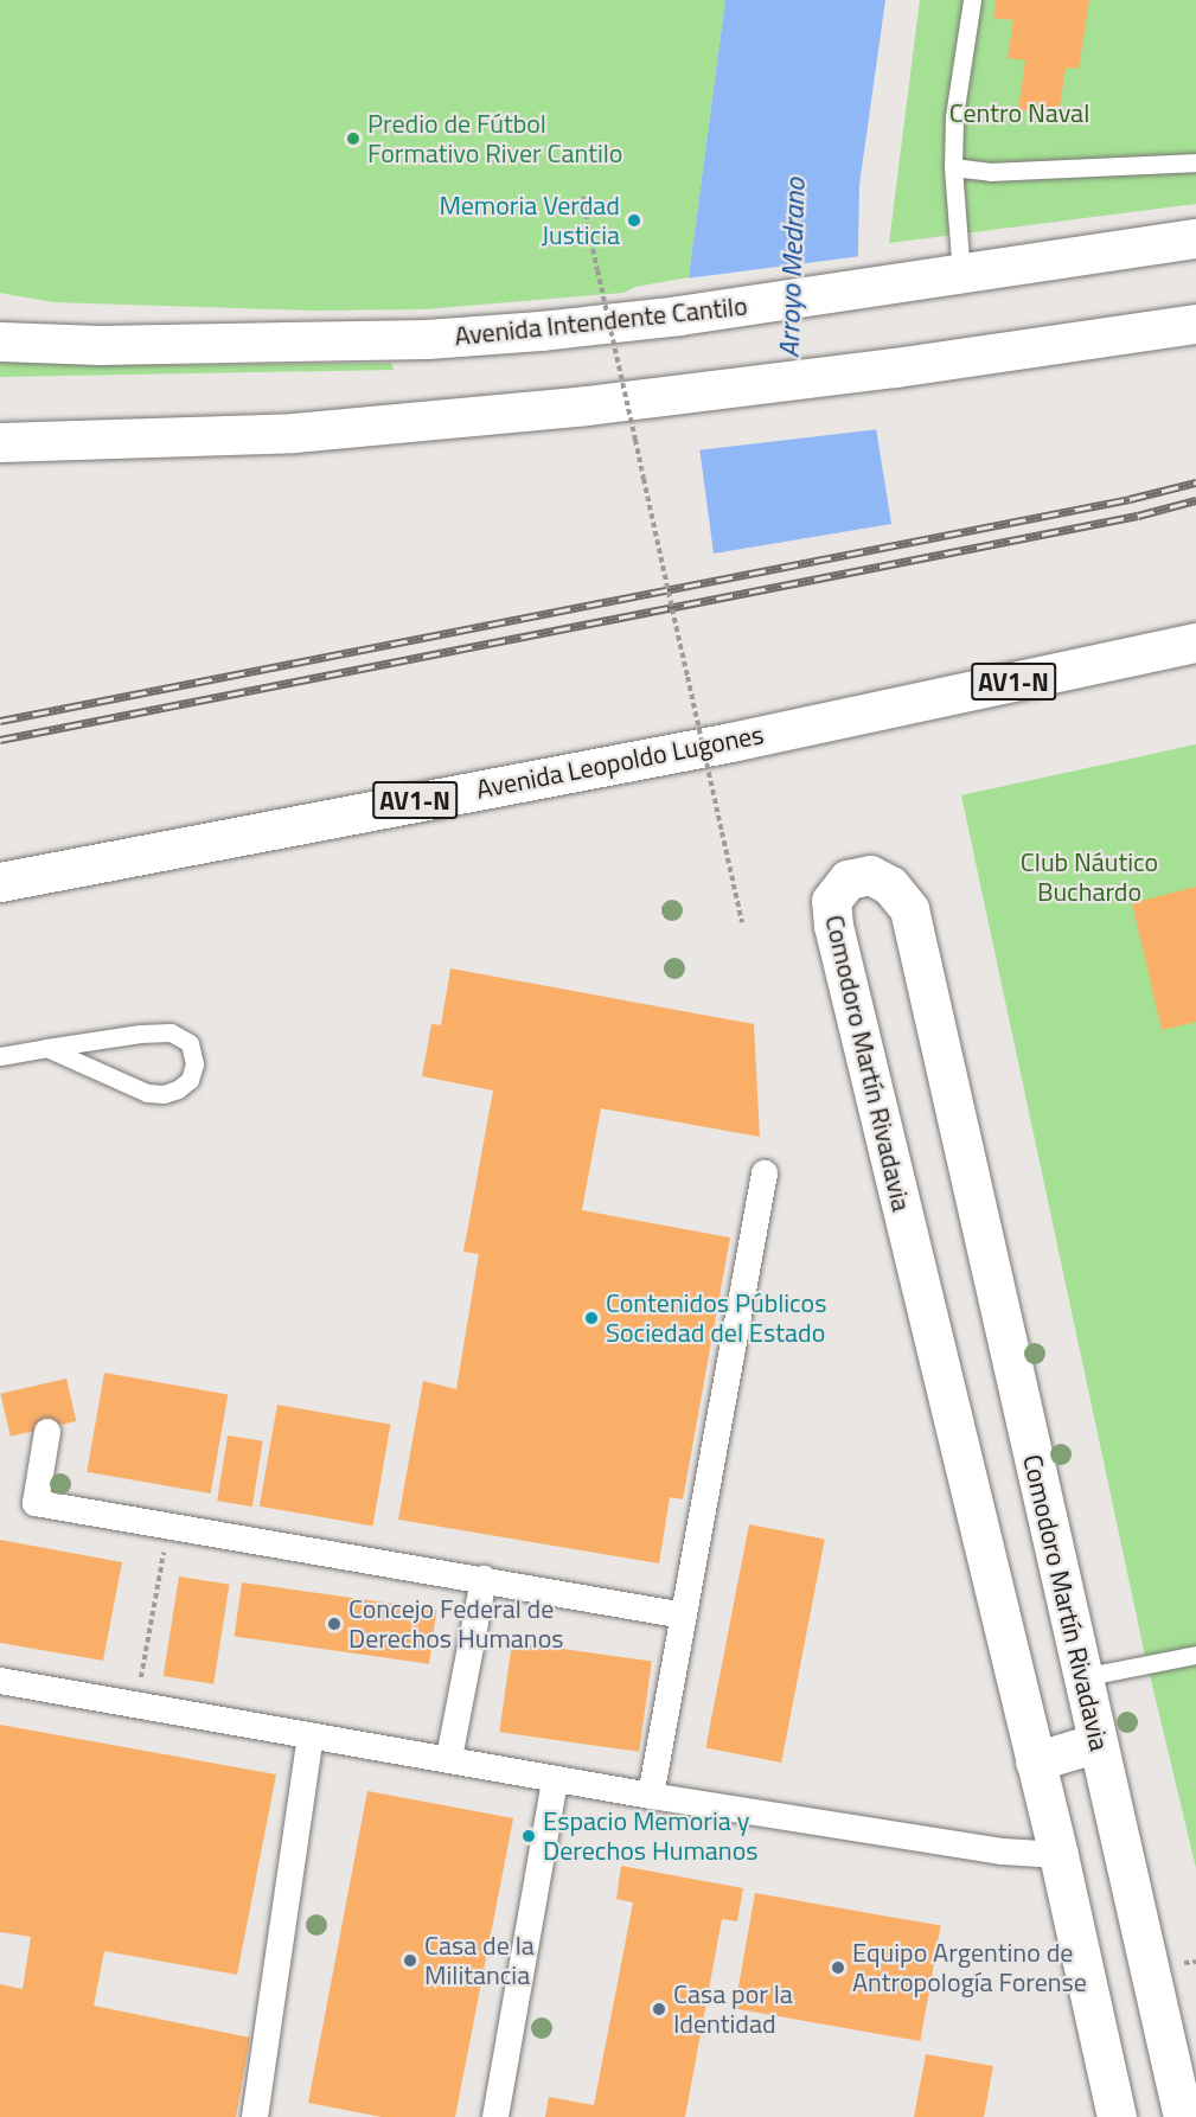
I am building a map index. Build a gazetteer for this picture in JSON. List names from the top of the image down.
{
  "streets": {
    "main road": [
      "Avenida Intendente Cantilo",
      "AV1-N",
      "Avenida Leopoldo Lugones",
      "Comodoro Martín Rivadavia"
    ]
  },
  "water": ["Arroyo Medrano"],
  "parks": ["Centro Naval", "Club Náutico Buchardo"],
  "places": [
    "Predio de Fútbol Formativo River Cantilo",
    "Memoria Verdad Justicia",
    "Contenidos Públicos Sociedad del Estado",
    "Concejo Federal de Derechos Humanos",
    "Espacio Memoria y Derechos Humanos",
    "Casa de la Militancia",
    "Equipo Argentino de Antropología Forense",
    "Casa por la Identidad"
  ]
}
